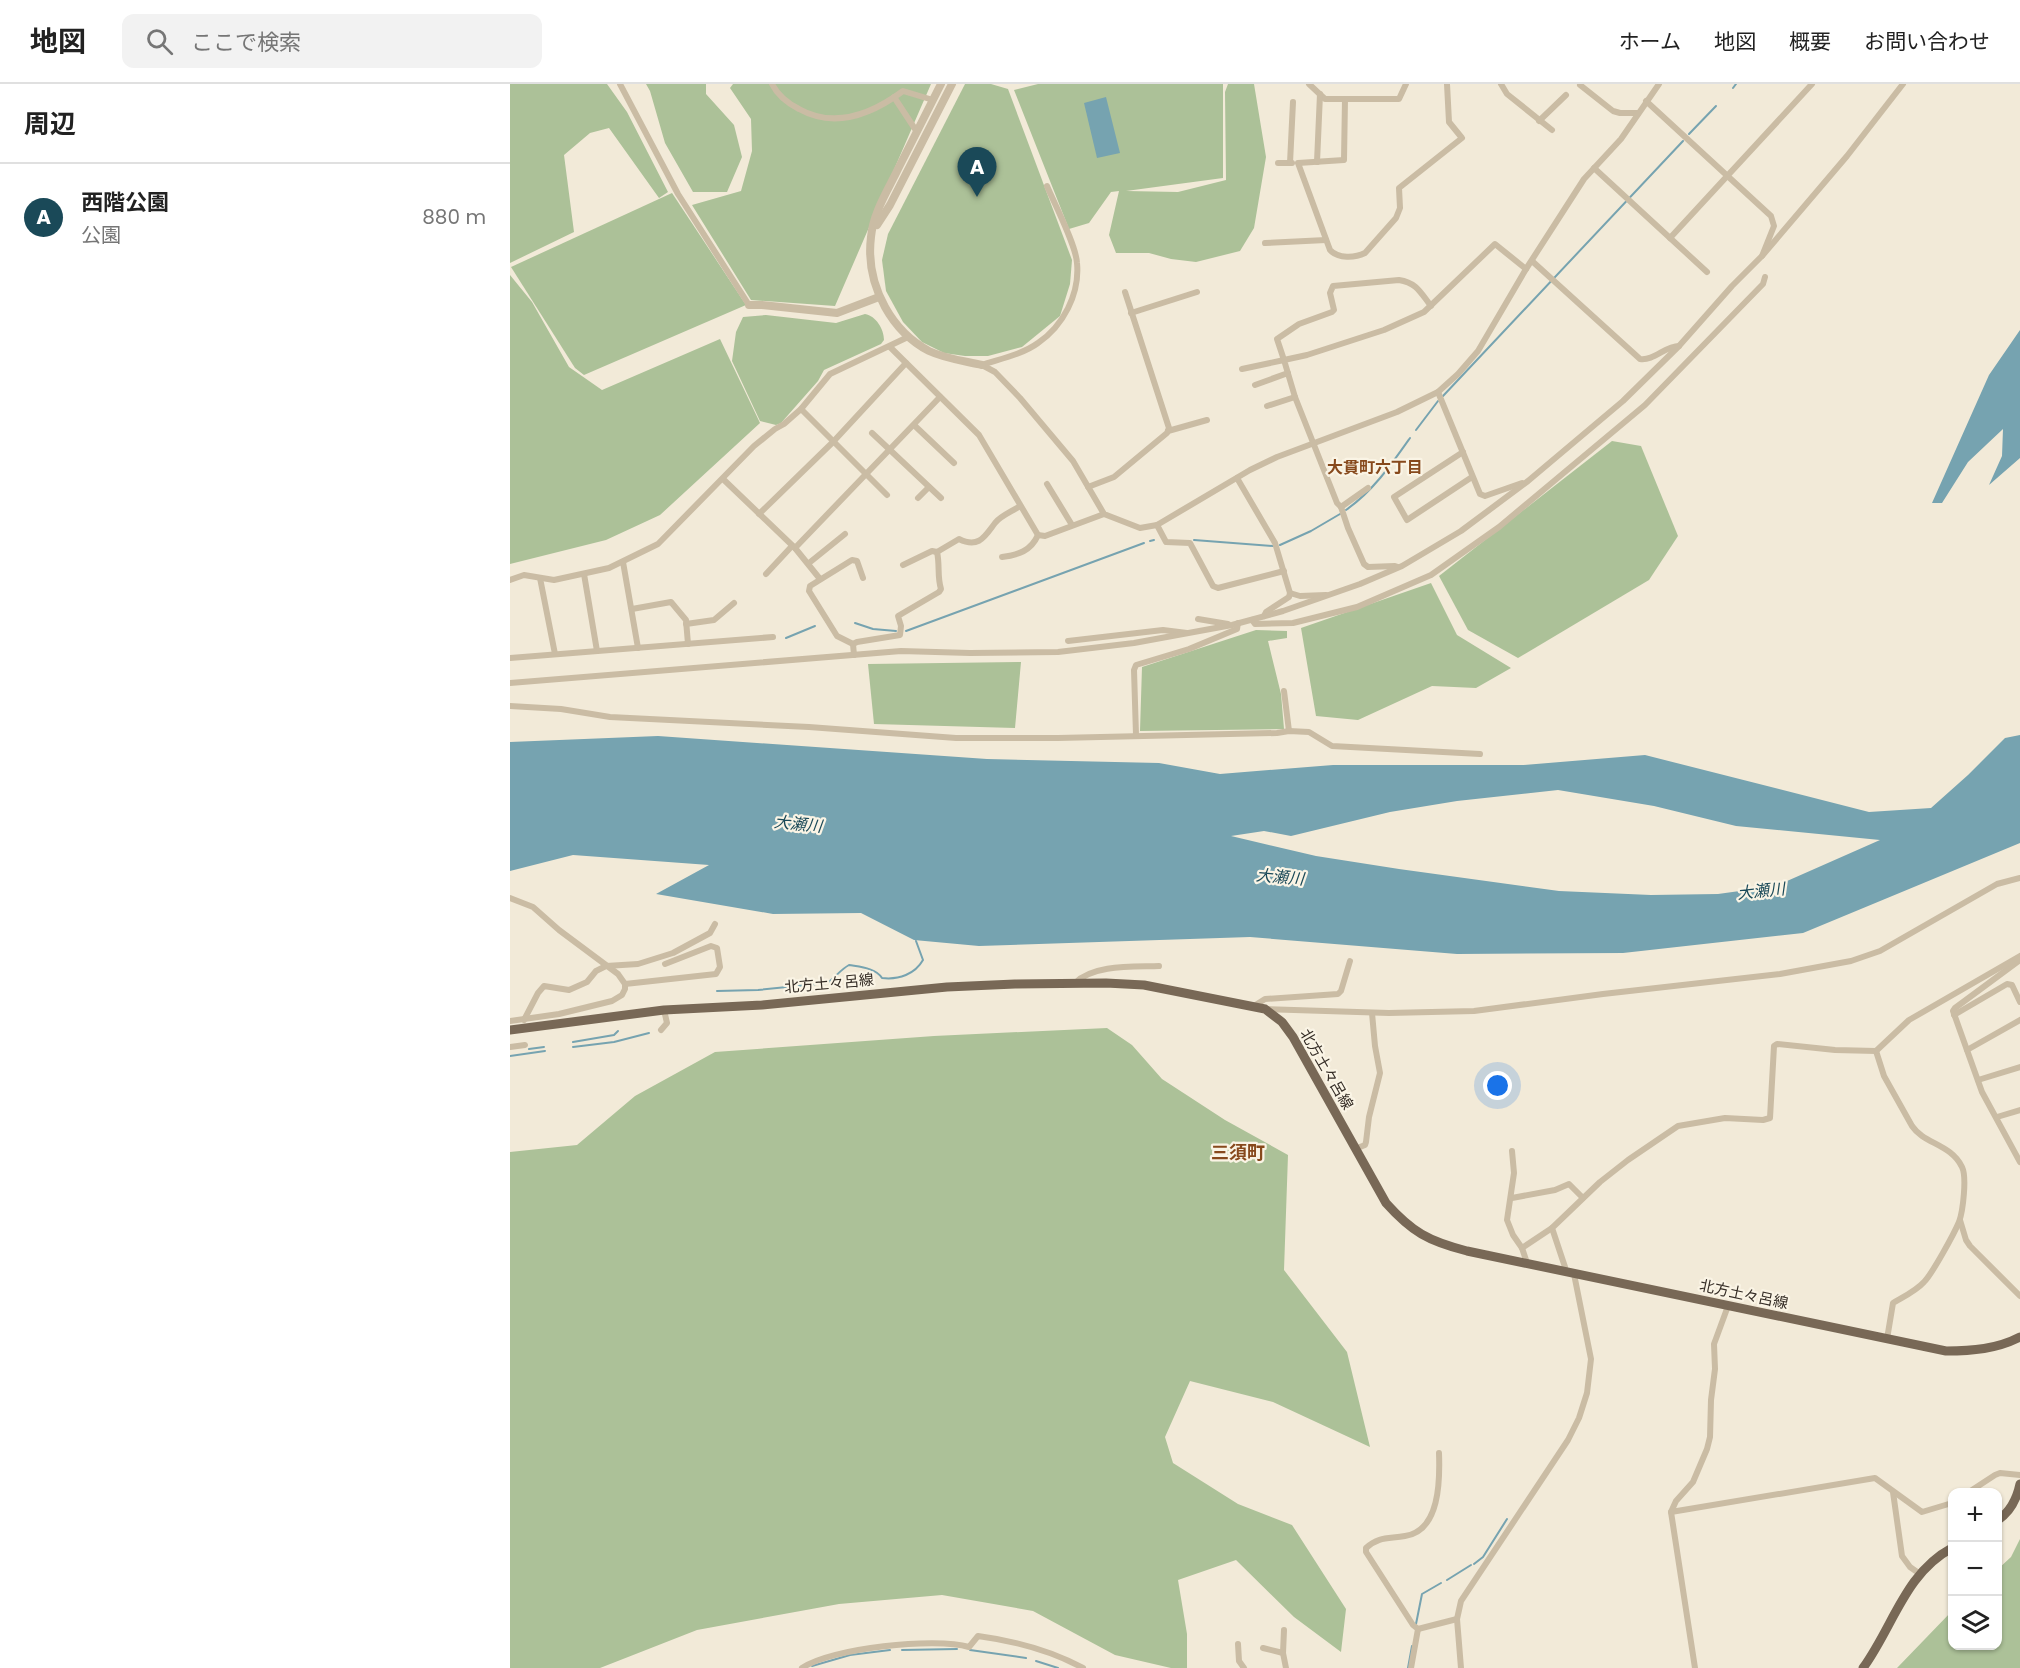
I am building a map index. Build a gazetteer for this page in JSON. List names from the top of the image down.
{
  "streets": {
    "main road": ["北方土々呂線"]
  },
  "districts": ["大貫町六丁目", "三須町"],
  "water": ["大瀬川"],
  "page": {
    "header": "地図",
    "search": "ここで検索",
    "nav": [
      "ホーム",
      "地図",
      "概要",
      "お問い合わせ"
    ],
    "heading": "周辺",
    "pins": "A",
    "list": [
      {
        "mark": "A",
        "name": "西階公園",
        "note": "公園",
        "value": "880 m"
      }
    ],
    "map_buttons": ["+", "−"]
  }
}
